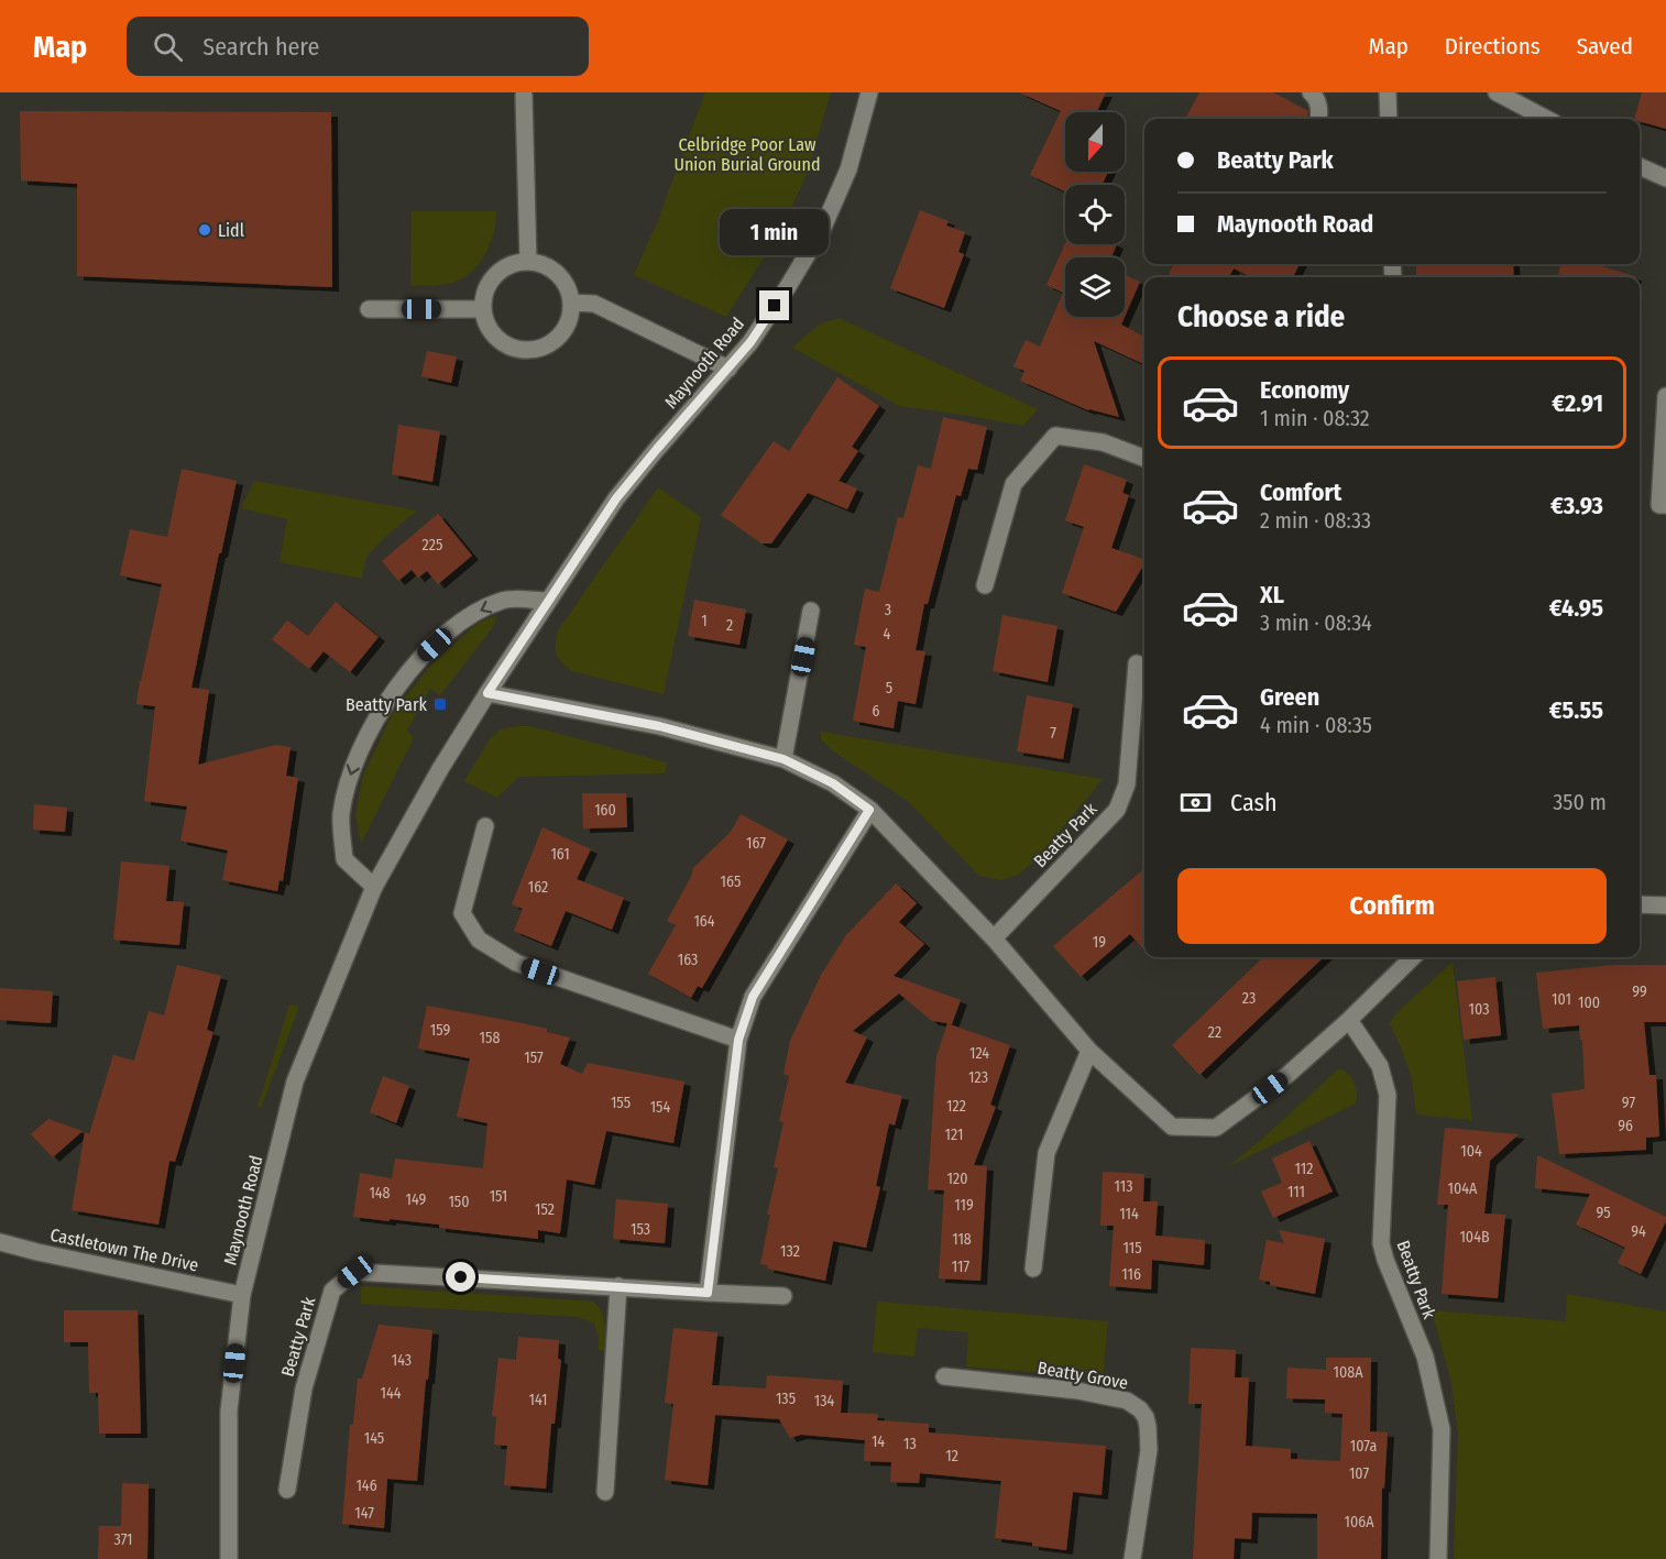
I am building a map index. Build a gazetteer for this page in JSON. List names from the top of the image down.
{
  "streets": {
    "street": [
      "Maynooth Road",
      "Beatty Park",
      "Castletown The Drive",
      "Beatty Grove"
    ]
  },
  "crossings": [
    ["Maynooth Road", "Castletown The Drive"]
  ],
  "parks": ["Celbridge Poor Law Union Burial Ground"],
  "places": {
    "other": ["Lidl"],
    "transit": ["Beatty Park"]
  },
  "house_numbers": [
    "225",
    "3",
    "1",
    "2",
    "4",
    "5",
    "6",
    "7",
    "160",
    "167",
    "161",
    "165",
    "162",
    "164",
    "19",
    "163",
    "99",
    "23",
    "101",
    "100",
    "103",
    "159",
    "22",
    "158",
    "124",
    "157",
    "123",
    "155",
    "97",
    "122",
    "154",
    "96",
    "121",
    "104",
    "112",
    "120",
    "113",
    "104A",
    "111",
    "148",
    "151",
    "149",
    "150",
    "119",
    "152",
    "95",
    "114",
    "153",
    "94",
    "104B",
    "118",
    "115",
    "132",
    "117",
    "116",
    "143",
    "108A",
    "144",
    "135",
    "141",
    "134",
    "145",
    "14",
    "13",
    "107a",
    "12",
    "107",
    "146",
    "147",
    "106A",
    "371"
  ],
  "north": "bottom",
  "page": {
    "header": "Map",
    "search": "Search here",
    "nav": ["Map", "Directions", "Saved"],
    "banner": ["Beatty Park", "Maynooth Road"],
    "bubble": "1 min",
    "heading": "Choose a ride",
    "list": [
      {
        "name": "Economy",
        "note": "1 min · 08:32",
        "value": "€2.91"
      },
      {
        "name": "Comfort",
        "note": "2 min · 08:33",
        "value": "€3.93"
      },
      {
        "name": "XL",
        "note": "3 min · 08:34",
        "value": "€4.95"
      },
      {
        "name": "Green",
        "note": "4 min · 08:35",
        "value": "€5.55"
      }
    ],
    "pay": ["Cash", "350 m"],
    "buttons": "Confirm"
  }
}
